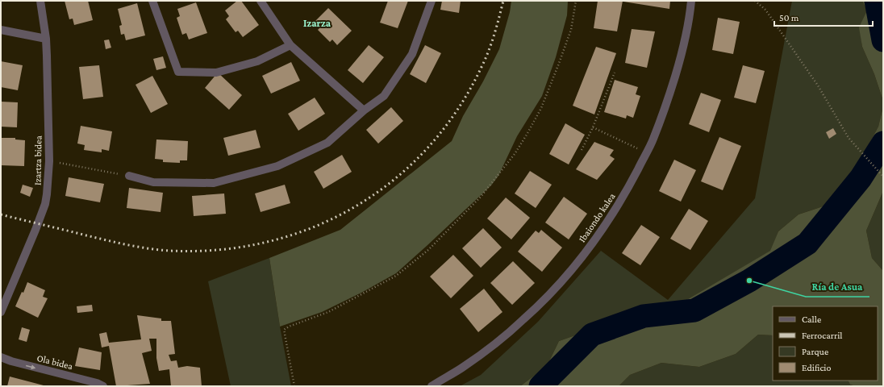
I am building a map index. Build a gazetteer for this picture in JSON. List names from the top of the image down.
{
  "streets": {
    "street": ["Izartza bidea", "Ibaiondo kalea", "Ola bidea"]
  },
  "one_way": ["Ola bidea"],
  "districts": ["Izarza"],
  "places": ["Ría de Asua"],
  "legend": [
    "Calle",
    "Ferrocarril",
    "Parque",
    "Edificio"
  ],
  "scale_bar": "50 m"
}
